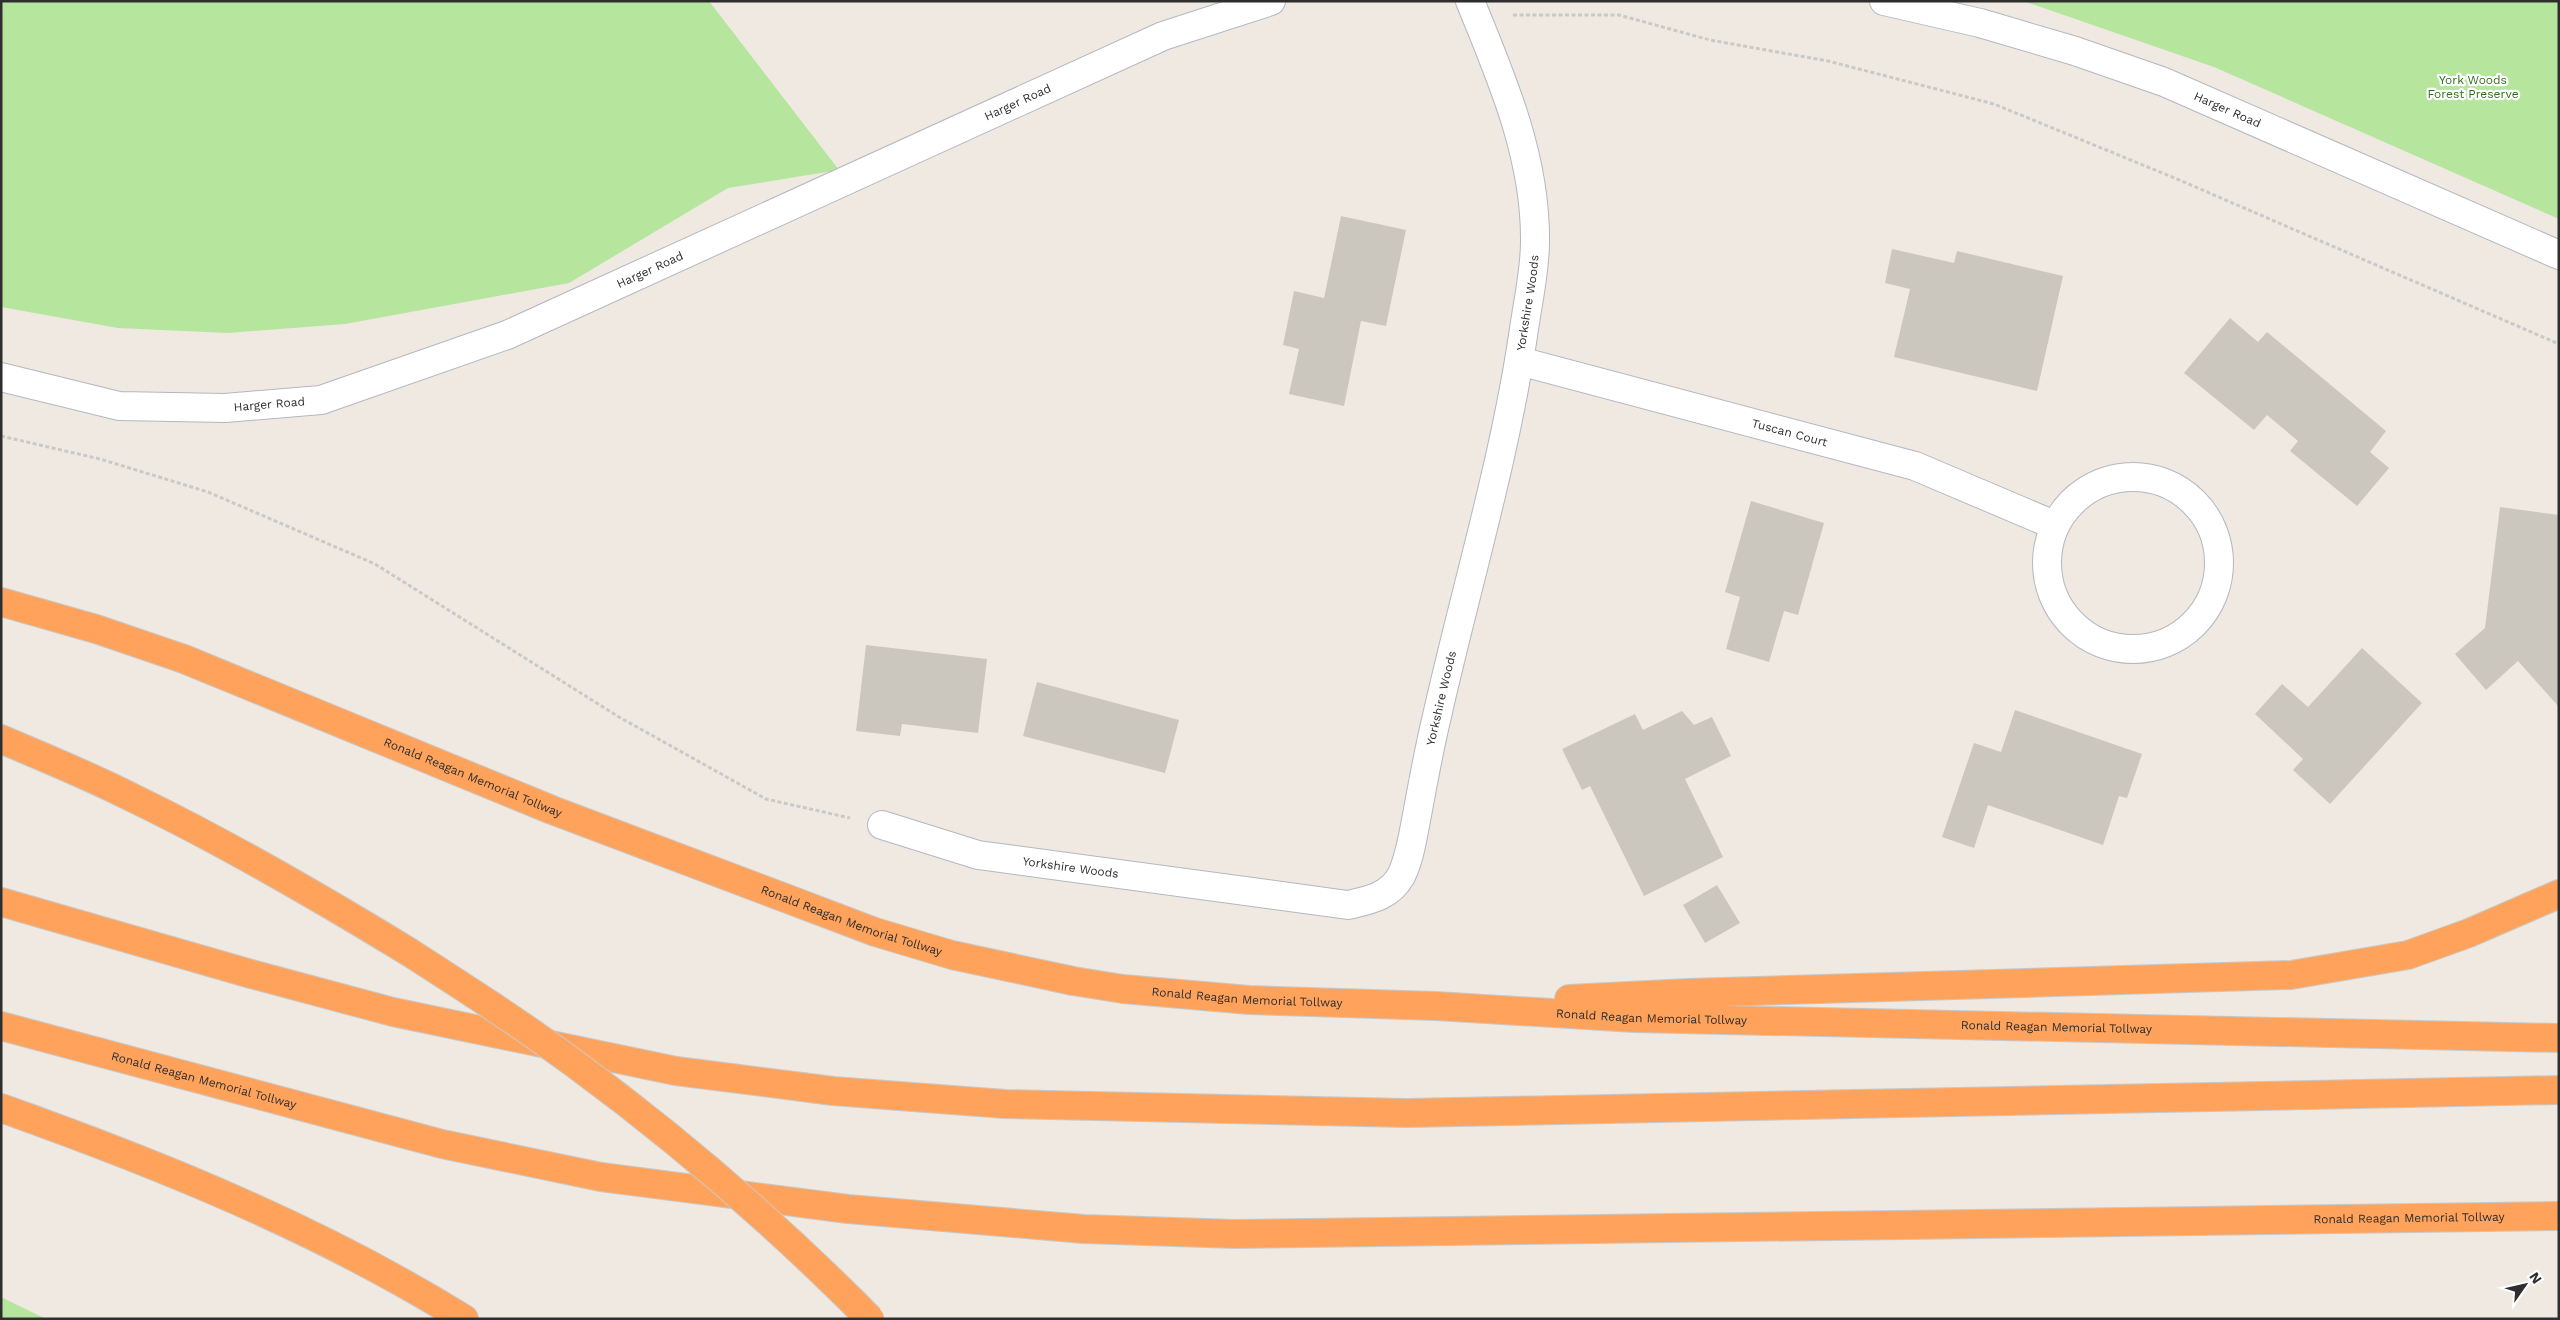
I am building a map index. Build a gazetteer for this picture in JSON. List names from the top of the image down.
{
  "streets": {
    "highway": ["Ronald Reagan Memorial Tollway"],
    "street": ["Harger Road", "Yorkshire Woods", "Tuscan Court"]
  },
  "crossings": [
    ["Yorkshire Woods", "Tuscan Court"]
  ],
  "parks": ["York Woods Forest Preserve"],
  "north": "top right"
}
